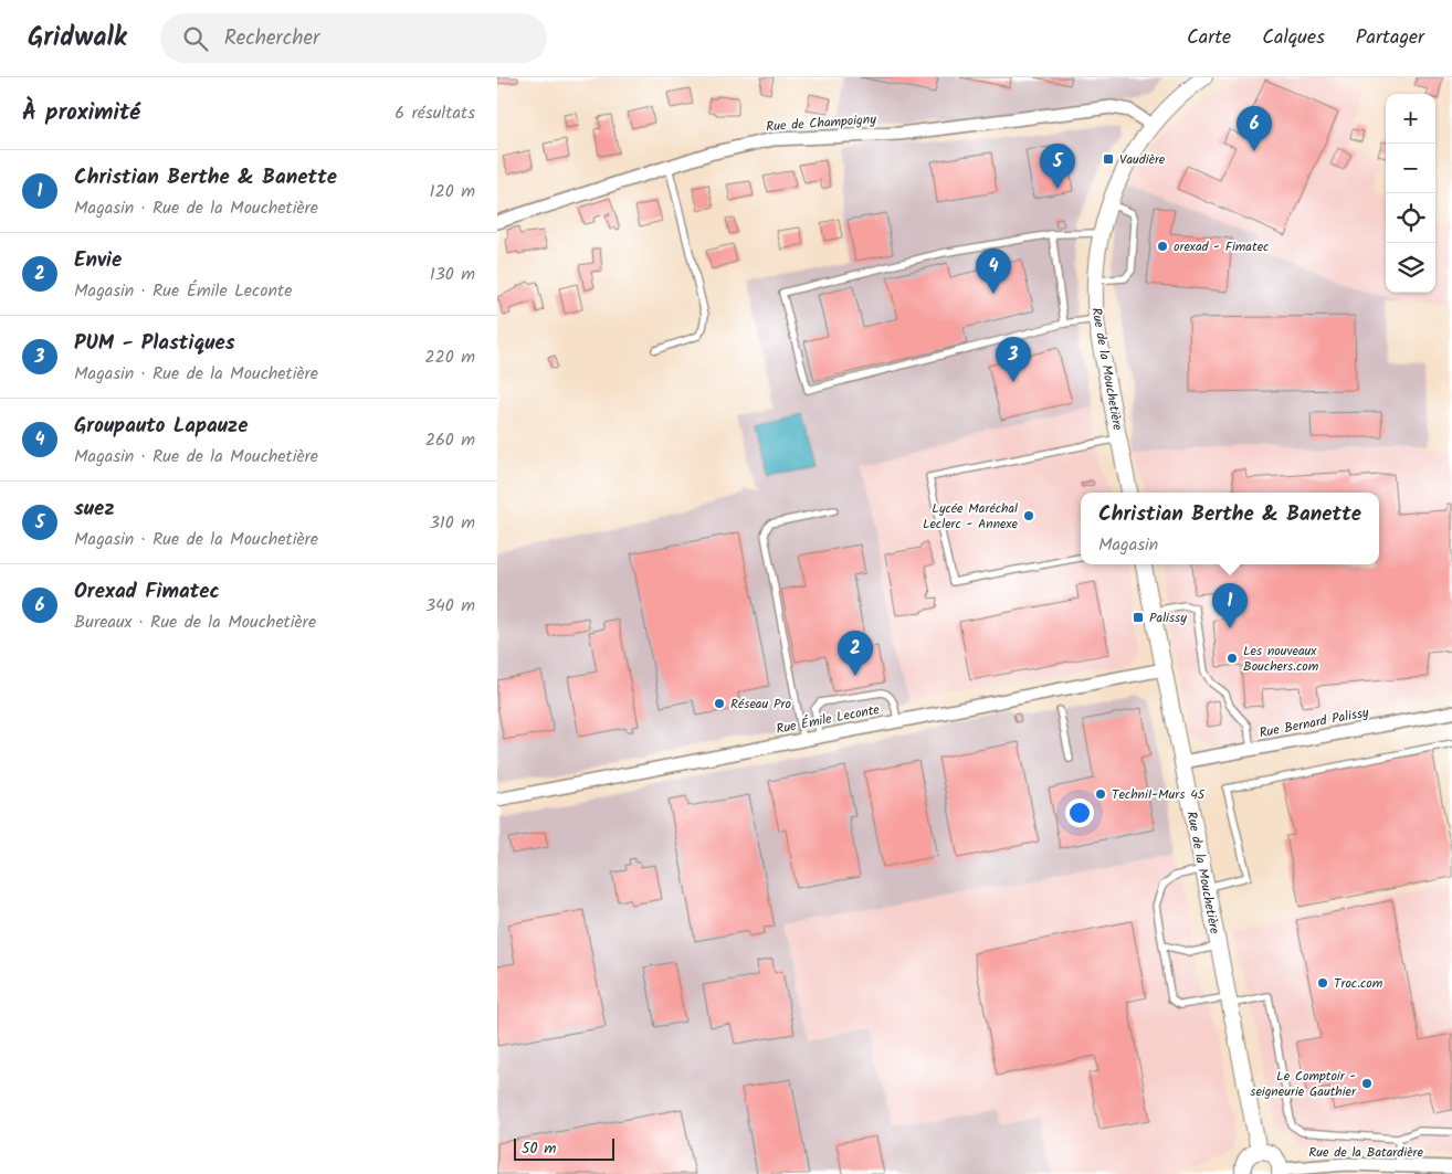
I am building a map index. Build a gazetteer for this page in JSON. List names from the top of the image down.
{
  "streets": {
    "street": [
      "Rue de Champoigny",
      "Rue de la Mouchetière",
      "Rue Émile Leconte",
      "Rue Bernard Palissy",
      "Rue de la Batardière"
    ]
  },
  "crossings": [
    ["Rue de Champoigny", "Rue de la Mouchetière"],
    ["Rue de la Mouchetière", "Rue Émile Leconte"],
    ["Rue de la Mouchetière", "Rue Bernard Palissy"]
  ],
  "places": {
    "transit": ["Vaudière", "Palissy"],
    "other": [
      "orexad - Fimatec",
      "Lycée Maréchal Leclerc - Annexe",
      "Les nouveaux Bouchers.com",
      "Réseau Pro",
      "TechniI-Murs 45",
      "Troc.com",
      "Le Comptoir - seigneurie Gauthier"
    ]
  },
  "scale_bar": "50 m",
  "page": {
    "header": "Gridwalk",
    "search": "Rechercher",
    "nav": ["Carte", "Calques", "Partager"],
    "heading": ["À proximité", "6 résultats"],
    "map_buttons": ["+", "−"],
    "pins": [
      "6",
      "5",
      "4",
      "3",
      "1",
      "2"
    ],
    "list": [
      {
        "mark": "1",
        "name": "Christian Berthe & Banette",
        "note": "Magasin · Rue de la Mouchetière",
        "value": "120 m"
      },
      {
        "mark": "2",
        "name": "Envie",
        "note": "Magasin · Rue Émile Leconte",
        "value": "130 m"
      },
      {
        "mark": "3",
        "name": "PUM - Plastiques",
        "note": "Magasin · Rue de la Mouchetière",
        "value": "220 m"
      },
      {
        "mark": "4",
        "name": "Groupauto Lapauze",
        "note": "Magasin · Rue de la Mouchetière",
        "value": "260 m"
      },
      {
        "mark": "5",
        "name": "suez",
        "note": "Magasin · Rue de la Mouchetière",
        "value": "310 m"
      },
      {
        "mark": "6",
        "name": "Orexad Fimatec",
        "note": "Bureaux · Rue de la Mouchetière",
        "value": "340 m"
      }
    ],
    "popup": ["Christian Berthe & Banette", "Magasin"],
    "scale": "50 m"
  }
}
